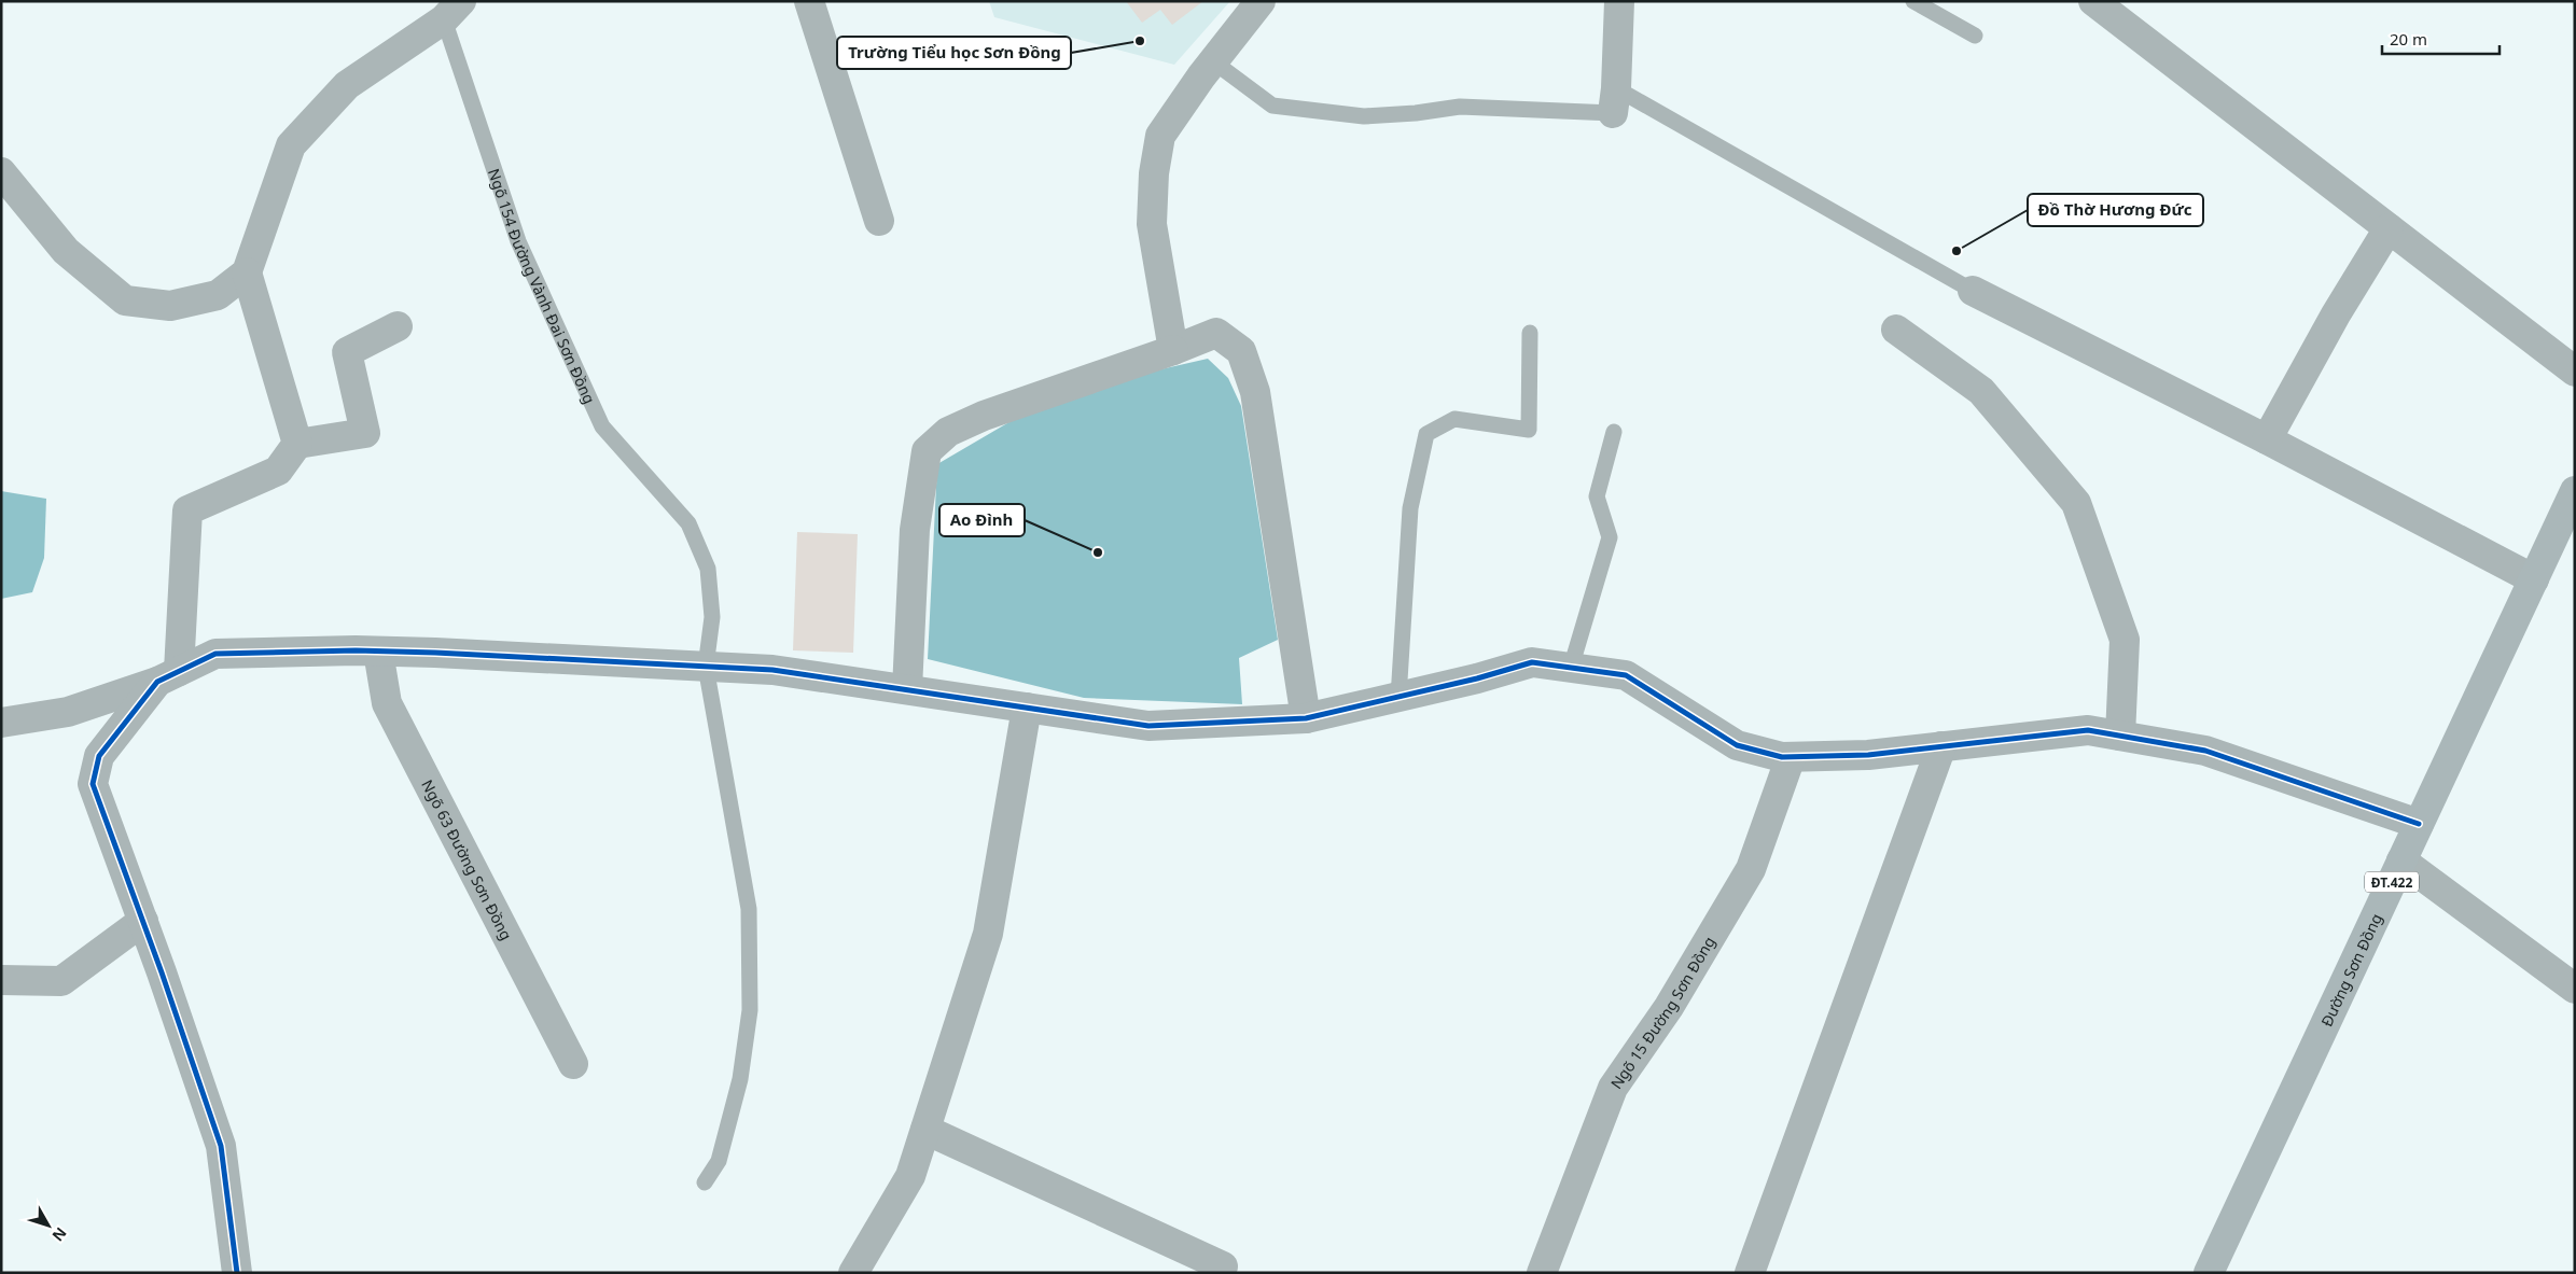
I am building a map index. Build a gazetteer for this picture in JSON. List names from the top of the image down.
{
  "streets": {
    "main road": ["ĐT.422", "Đường Sơn Đồng"],
    "street": ["Ngõ 63 Đường Sơn Đồng", "Ngõ 15 Đường Sơn Đồng"],
    "lane": ["Ngõ 154 Đường Vành Đai Sơn Đồng"]
  },
  "places": ["Trường Tiểu học Sơn Đồng", "Đồ Thờ Hương Đức", "Ao Đình"],
  "scale_bar": "20 m",
  "north": "bottom right"
}
